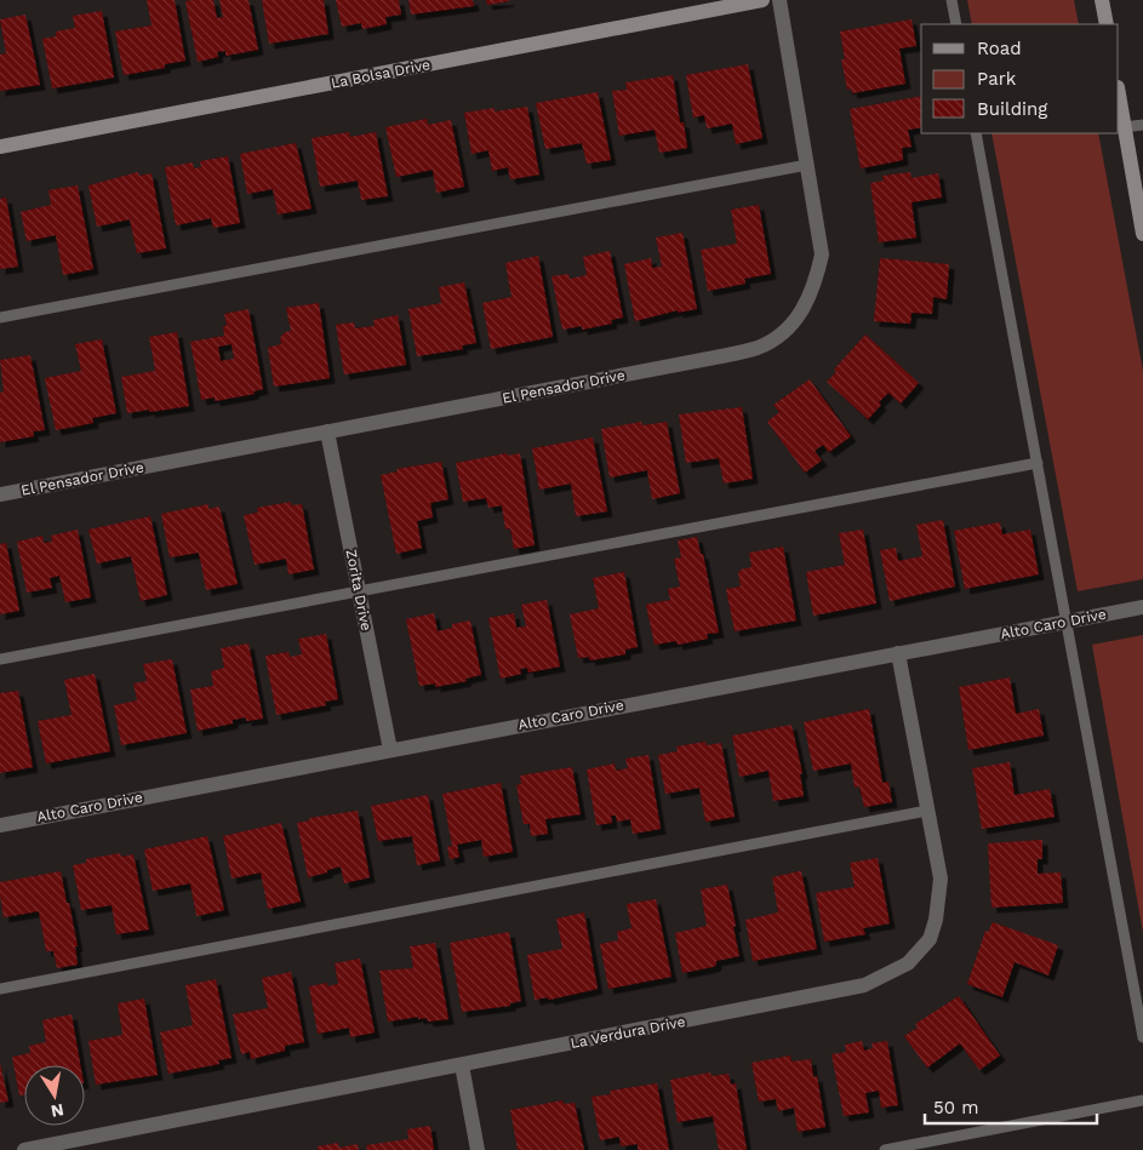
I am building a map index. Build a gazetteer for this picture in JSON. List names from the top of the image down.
{
  "streets": {
    "street": [
      "La Bolsa Drive",
      "El Pensador Drive",
      "Zorita Drive",
      "Alto Caro Drive",
      "La Verdura Drive"
    ]
  },
  "crossings": [
    ["El Pensador Drive", "Zorita Drive"],
    ["Zorita Drive", "Alto Caro Drive"],
    ["Alto Caro Drive", "La Verdura Drive"]
  ],
  "legend": ["Road", "Park", "Building"],
  "scale_bar": "50 m",
  "north": "bottom"
}
